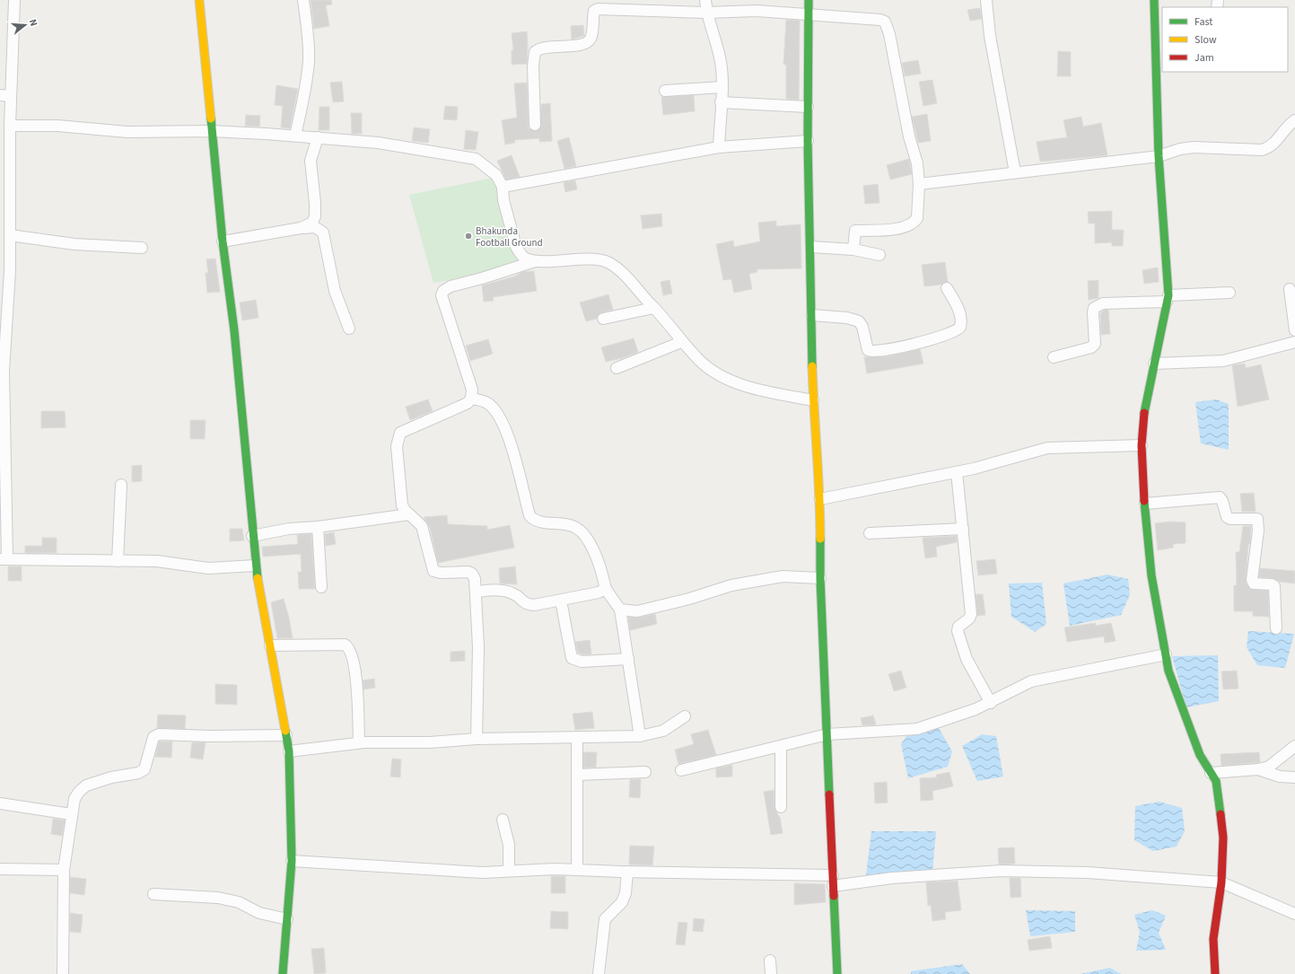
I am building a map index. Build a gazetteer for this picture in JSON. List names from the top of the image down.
{
  "places": ["Bhakunda Football Ground"],
  "legend": ["Fast", "Slow", "Jam"],
  "north": "right"
}
